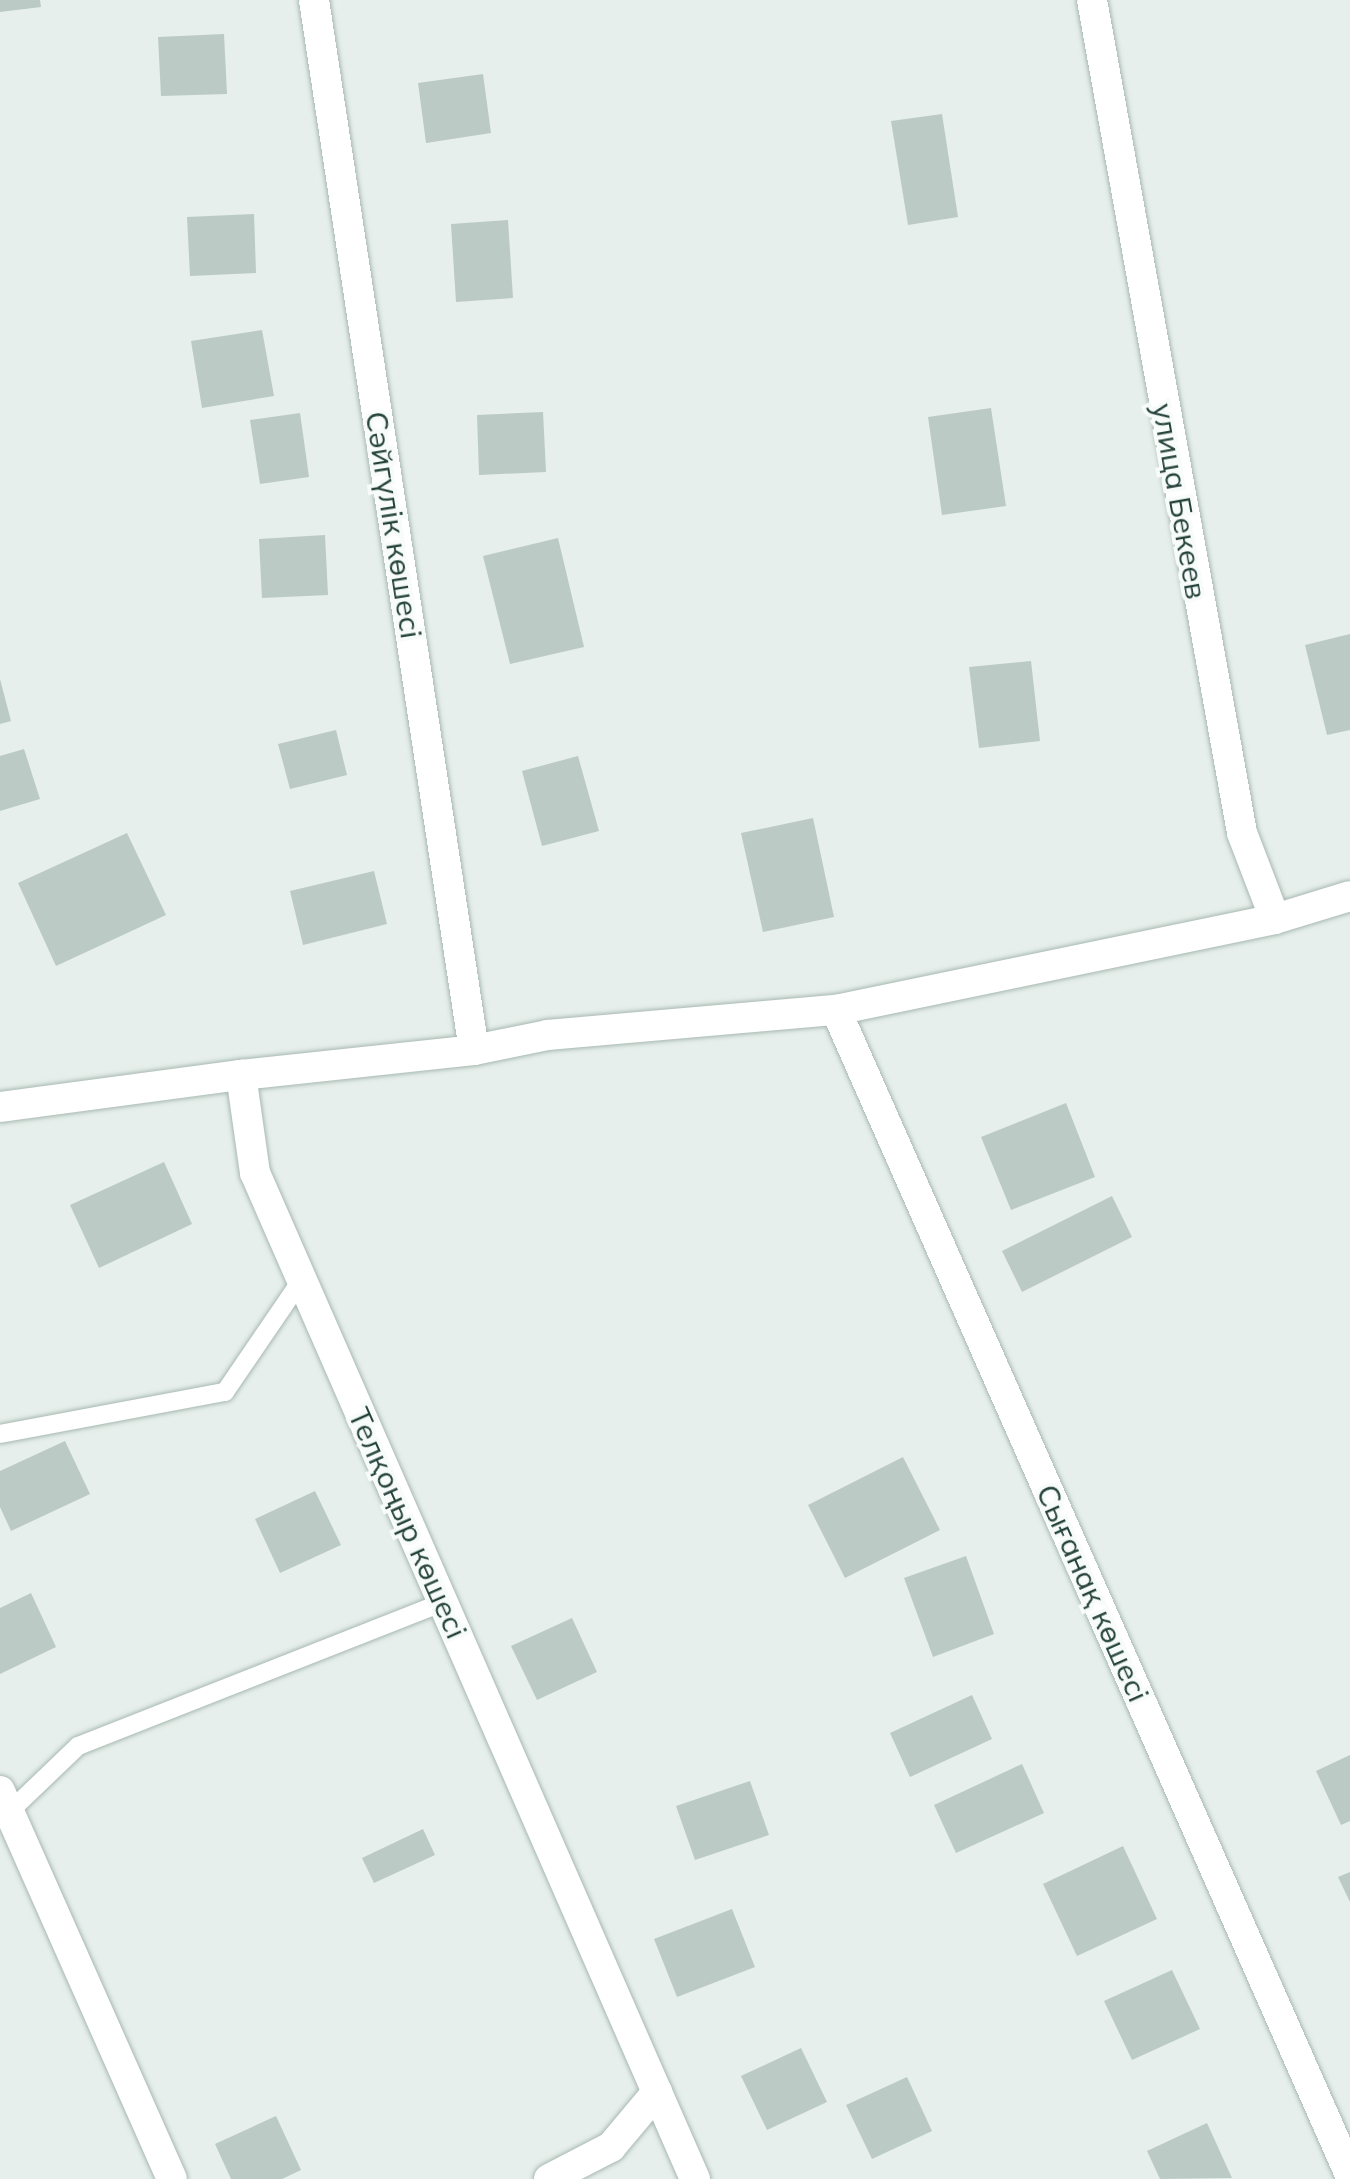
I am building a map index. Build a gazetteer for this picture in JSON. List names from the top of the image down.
{
  "streets": {
    "street": [
      "улица Бекеев",
      "Сәйгүлік көшесі",
      "Телқоңыр көшесі",
      "Сығанақ көшесі"
    ]
  }
}
